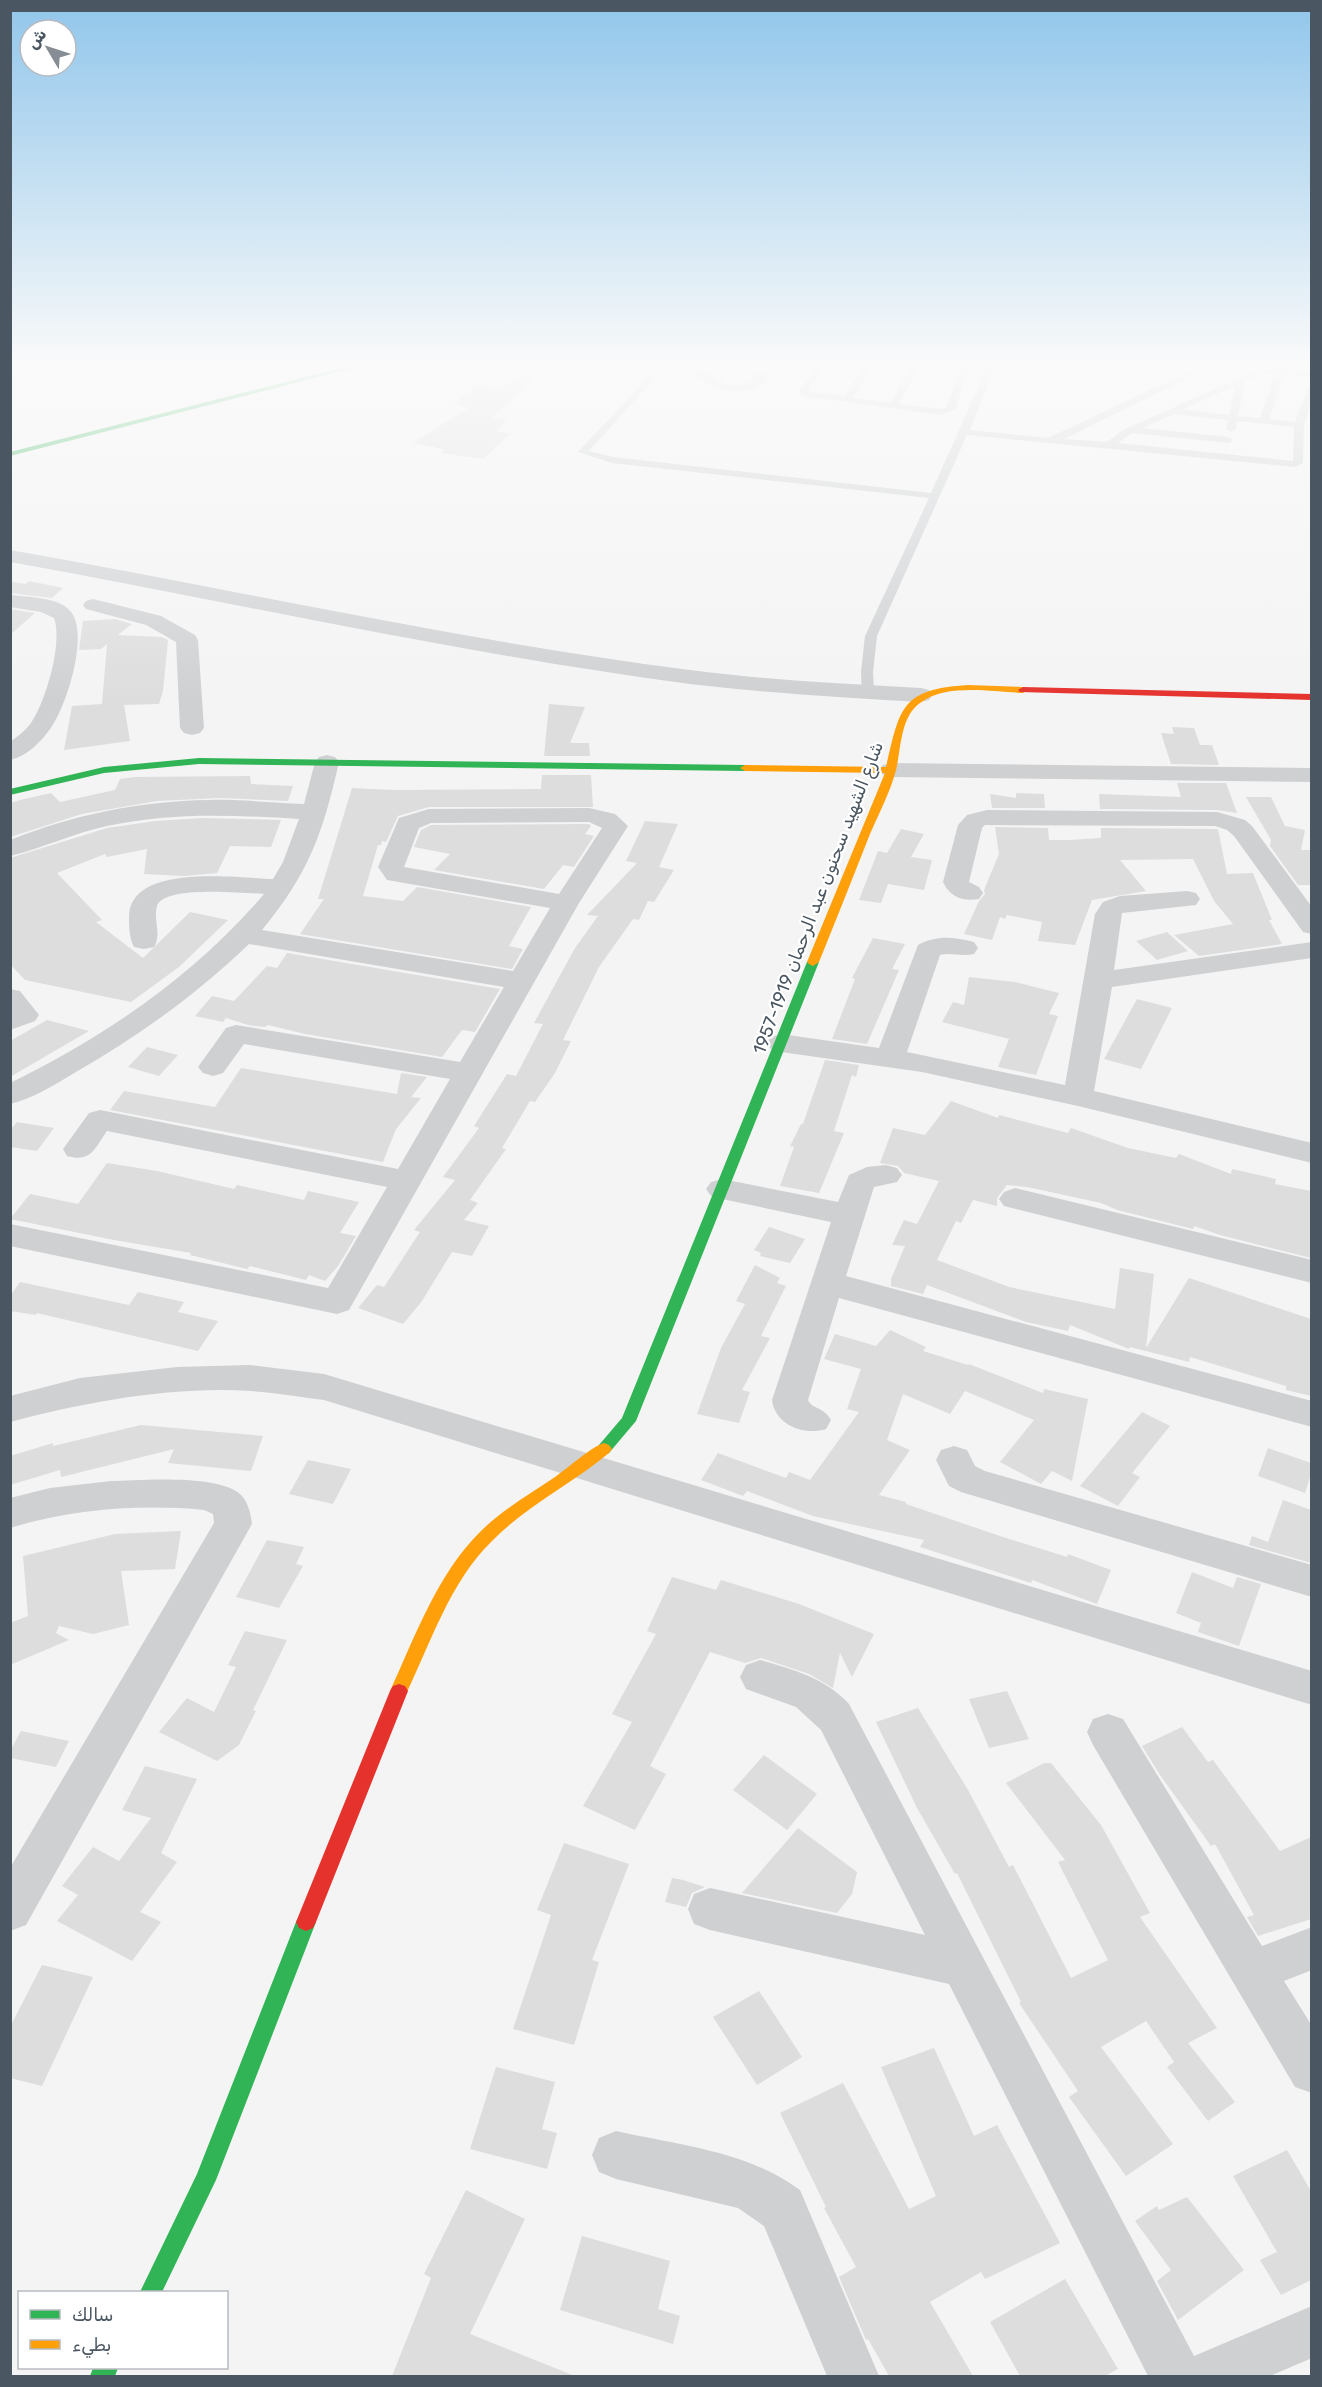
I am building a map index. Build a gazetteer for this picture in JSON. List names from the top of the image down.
{
  "streets": {
    "street": ["شارع الشهيد سحنون عبد الرحمان 1919-1957"]
  },
  "legend": ["سالك", "بطيء"],
  "north": "top left"
}
